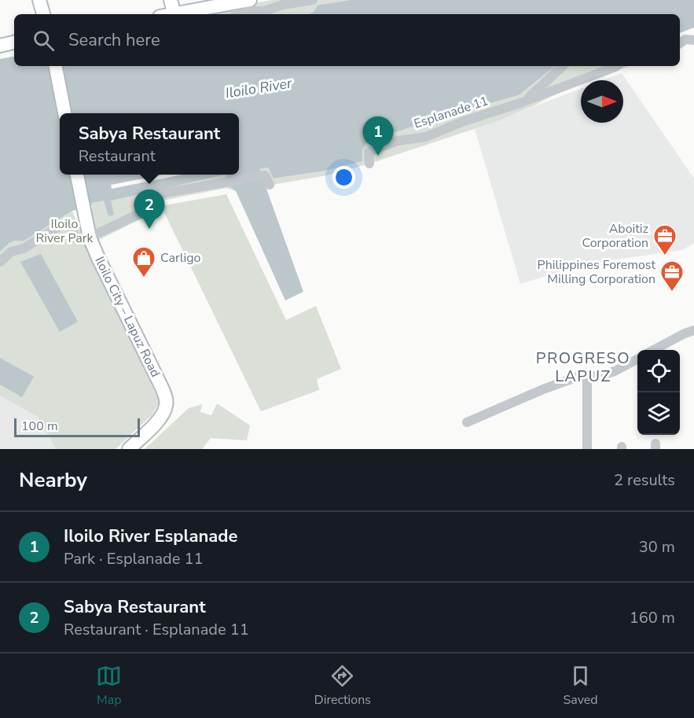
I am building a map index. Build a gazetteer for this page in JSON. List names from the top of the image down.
{
  "streets": {
    "main road": ["Iloilo City – Lapuz Road"],
    "street": ["Esplanade 11"]
  },
  "districts": ["PROGRESO LAPUZ"],
  "water": ["Iloilo River"],
  "parks": ["Iloilo River Park"],
  "places": {
    "office": ["Aboitiz Corporation", "Philippines Foremost Milling Corporation"],
    "shop": ["Carligo"]
  },
  "scale_bar": "100 m",
  "north": "right",
  "page": {
    "search": "Search here",
    "popup": ["Sabya Restaurant", "Restaurant"],
    "pins": ["1", "2"],
    "scale": "100 m",
    "heading": ["Nearby", "2 results"],
    "list": [
      {
        "mark": "1",
        "name": "Iloilo River Esplanade",
        "note": "Park · Esplanade 11",
        "value": "30 m"
      },
      {
        "mark": "2",
        "name": "Sabya Restaurant",
        "note": "Restaurant · Esplanade 11",
        "value": "160 m"
      }
    ],
    "nav": ["Map", "Directions", "Saved"]
  }
}
